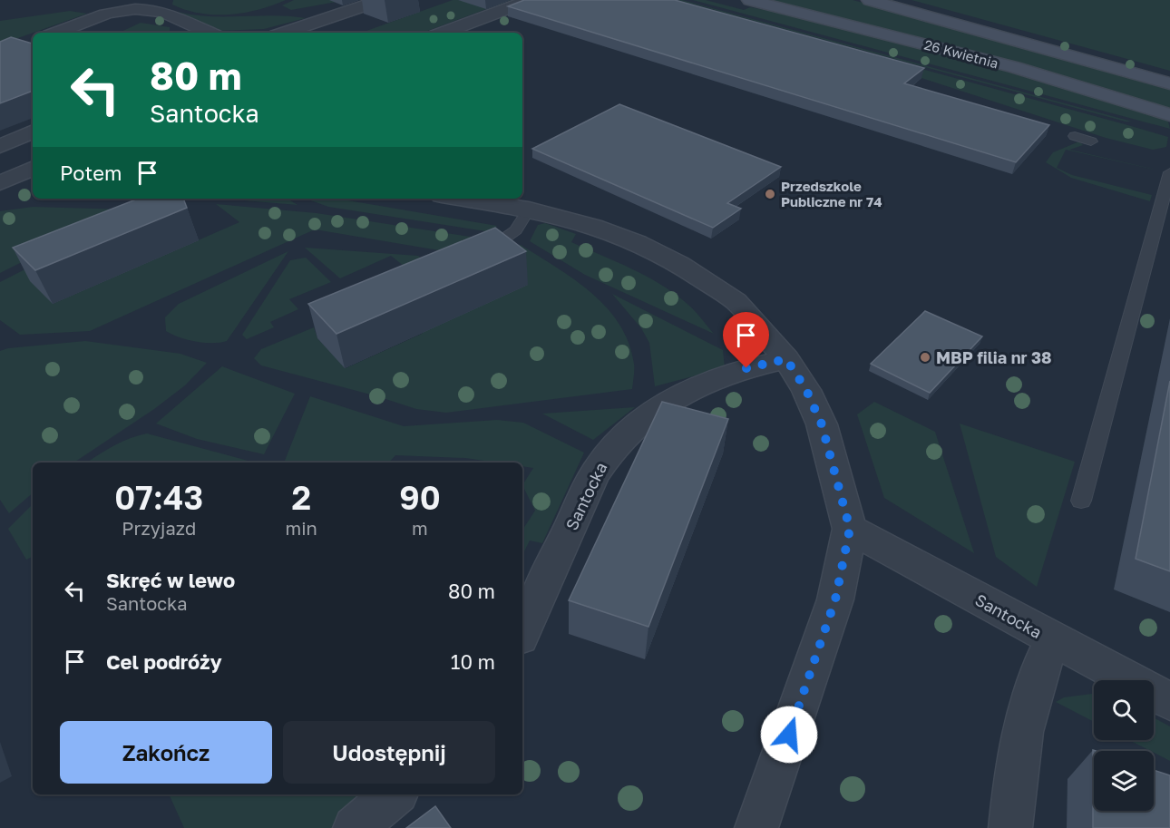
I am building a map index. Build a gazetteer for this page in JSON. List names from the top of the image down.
{
  "streets": {
    "street": ["26 Kwietnia", "Santocka"]
  },
  "places": ["Przedszkole Publiczne nr 74", "MBP filia nr 38"],
  "page": {
    "turn": ["80 m", "Santocka"],
    "then": "Potem",
    "eta": [
      "07:43",
      "Przyjazd",
      "2",
      "min",
      "90",
      "m"
    ],
    "list": [
      {
        "name": "Skręć w lewo",
        "note": "Santocka",
        "value": "80 m"
      },
      {
        "name": "Cel podróży",
        "value": "10 m"
      }
    ],
    "buttons": ["Zakończ", "Udostępnij"]
  }
}
